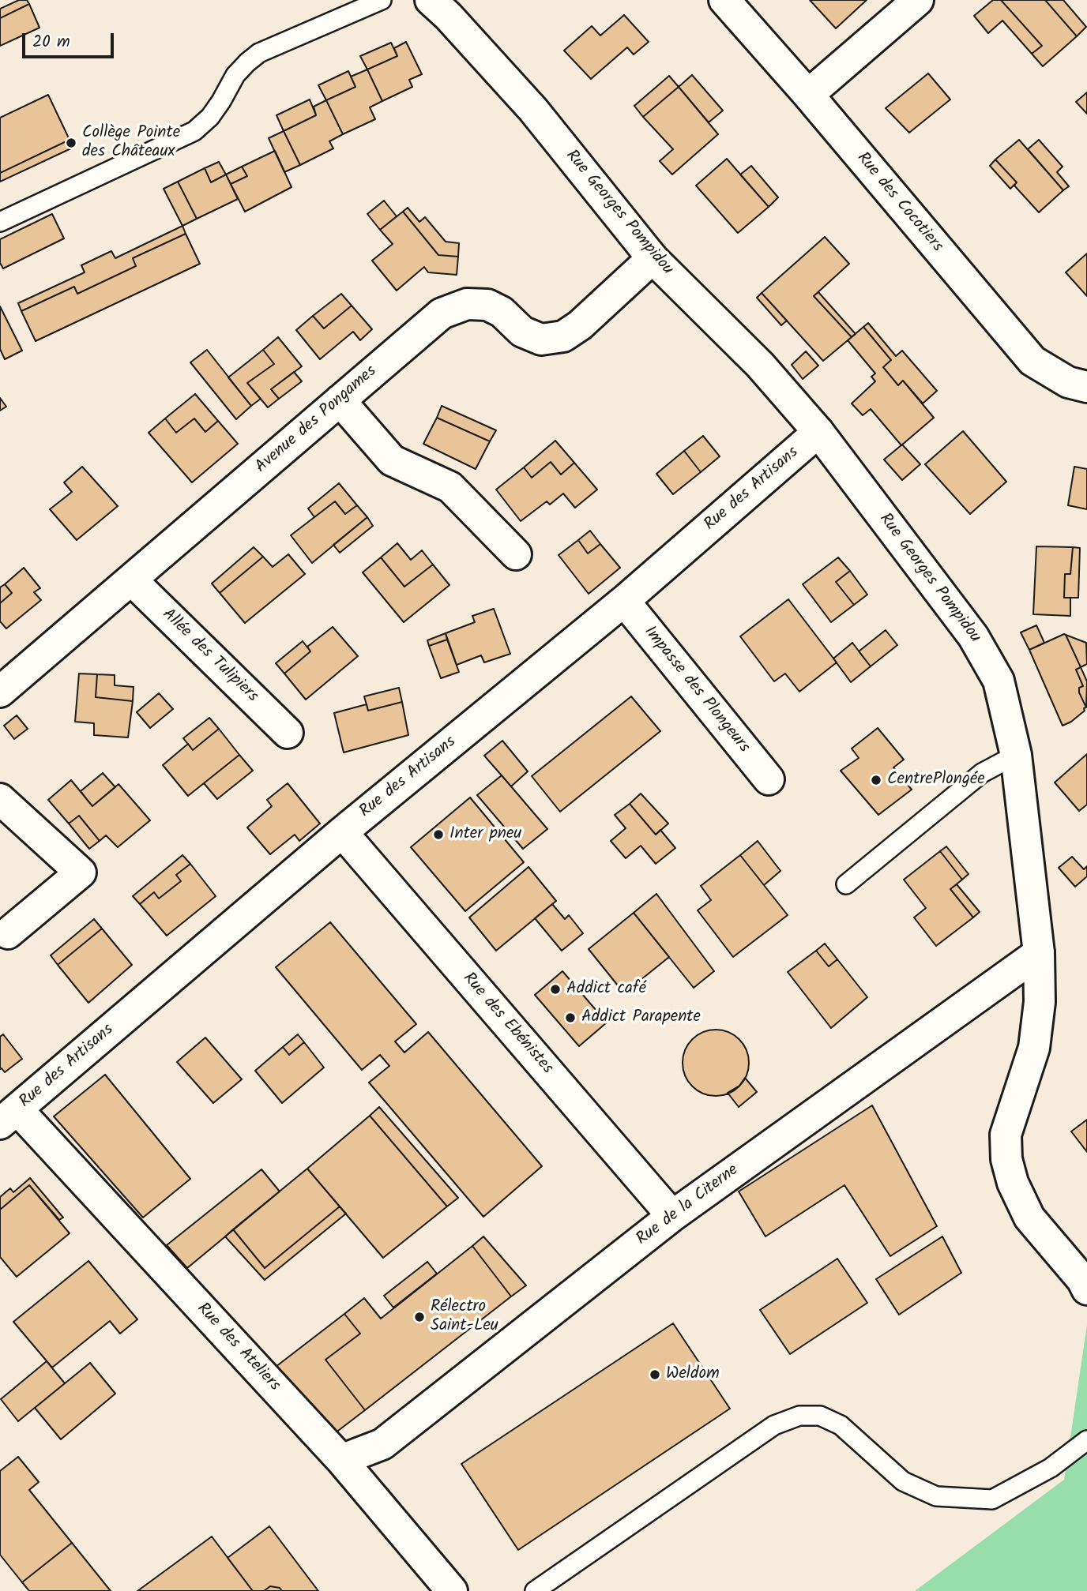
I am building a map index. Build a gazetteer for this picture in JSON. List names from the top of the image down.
{
  "streets": {
    "street": [
      "Rue des Cocotiers",
      "Rue Georges Pompidou",
      "Avenue des Pongames",
      "Rue des Artisans",
      "Allée des Tulipiers",
      "Impasse des Plongeurs",
      "Rue des Ebénistes",
      "Rue de la Citerne",
      "Rue des Ateliers"
    ]
  },
  "crossings": [
    ["Rue Georges Pompidou", "Avenue des Pongames"],
    ["Rue Georges Pompidou", "Rue des Artisans"],
    ["Rue Georges Pompidou", "Rue de la Citerne"],
    ["Avenue des Pongames", "Allée des Tulipiers"],
    ["Rue des Artisans", "Impasse des Plongeurs"],
    ["Rue des Artisans", "Rue des Ebénistes"],
    ["Rue des Artisans", "Rue des Ateliers"],
    ["Rue des Ebénistes", "Rue de la Citerne"],
    ["Rue de la Citerne", "Rue des Ateliers"]
  ],
  "places": [
    "Collège Pointe des Châteaux",
    "CentrePlongée",
    "Inter pneu",
    "Addict café",
    "Addict Parapente",
    "Rélectro Saint-Leu",
    "Weldom"
  ],
  "scale_bar": "20 m"
}
